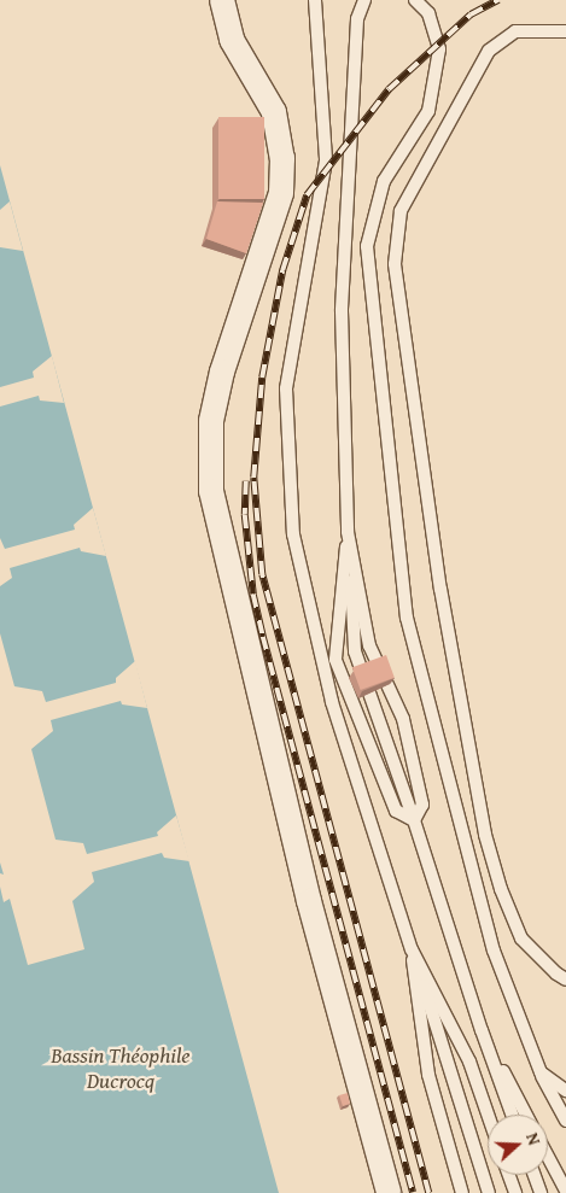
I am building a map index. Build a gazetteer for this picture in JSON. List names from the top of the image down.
{
  "water": ["Bassin Théophile Ducrocq"],
  "north": "right"
}
